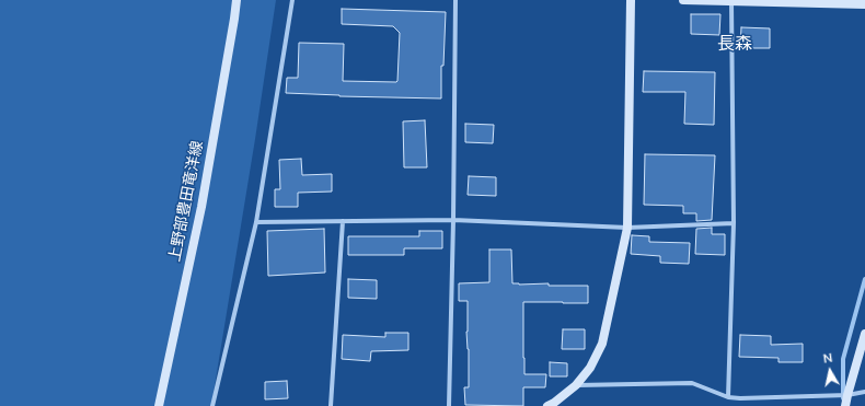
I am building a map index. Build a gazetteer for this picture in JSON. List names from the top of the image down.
{
  "streets": {
    "street": ["上野部豊田竜洋線"]
  },
  "districts": ["長森"],
  "north": "top"
}
